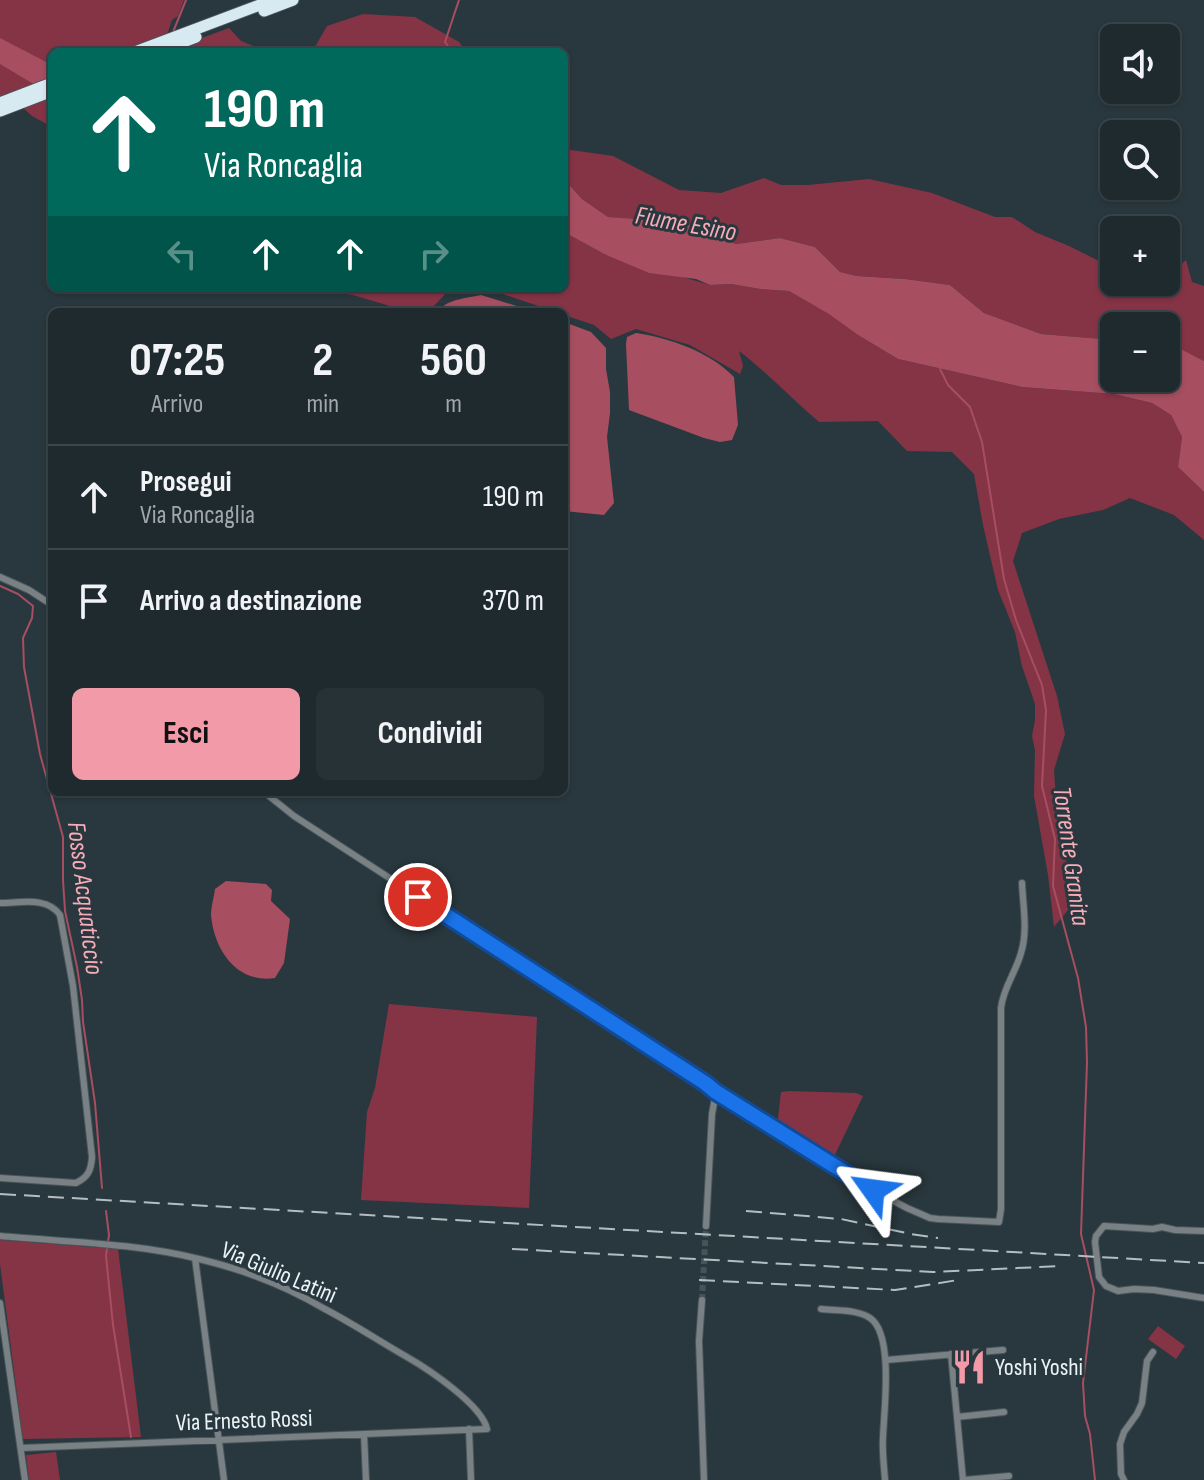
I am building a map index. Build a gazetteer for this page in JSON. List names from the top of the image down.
{
  "streets": {
    "street": ["Via Giulio Latini", "Via Ernesto Rossi"]
  },
  "crossings": [
    ["Via Giulio Latini", "Via Ernesto Rossi"]
  ],
  "water": ["Fiume Esino", "Torrente Granita", "Fosso Acquaticcio"],
  "places": {
    "restaurant": ["Yoshi Yoshi"]
  },
  "page": {
    "map_buttons": ["+", "−"],
    "turn": ["190 m", "Via Roncaglia"],
    "eta": [
      "07:25",
      "Arrivo",
      "2",
      "min",
      "560",
      "m"
    ],
    "list": [
      {
        "name": "Prosegui",
        "note": "Via Roncaglia",
        "value": "190 m"
      },
      {
        "name": "Arrivo a destinazione",
        "value": "370 m"
      }
    ],
    "buttons": ["Esci", "Condividi"]
  }
}
